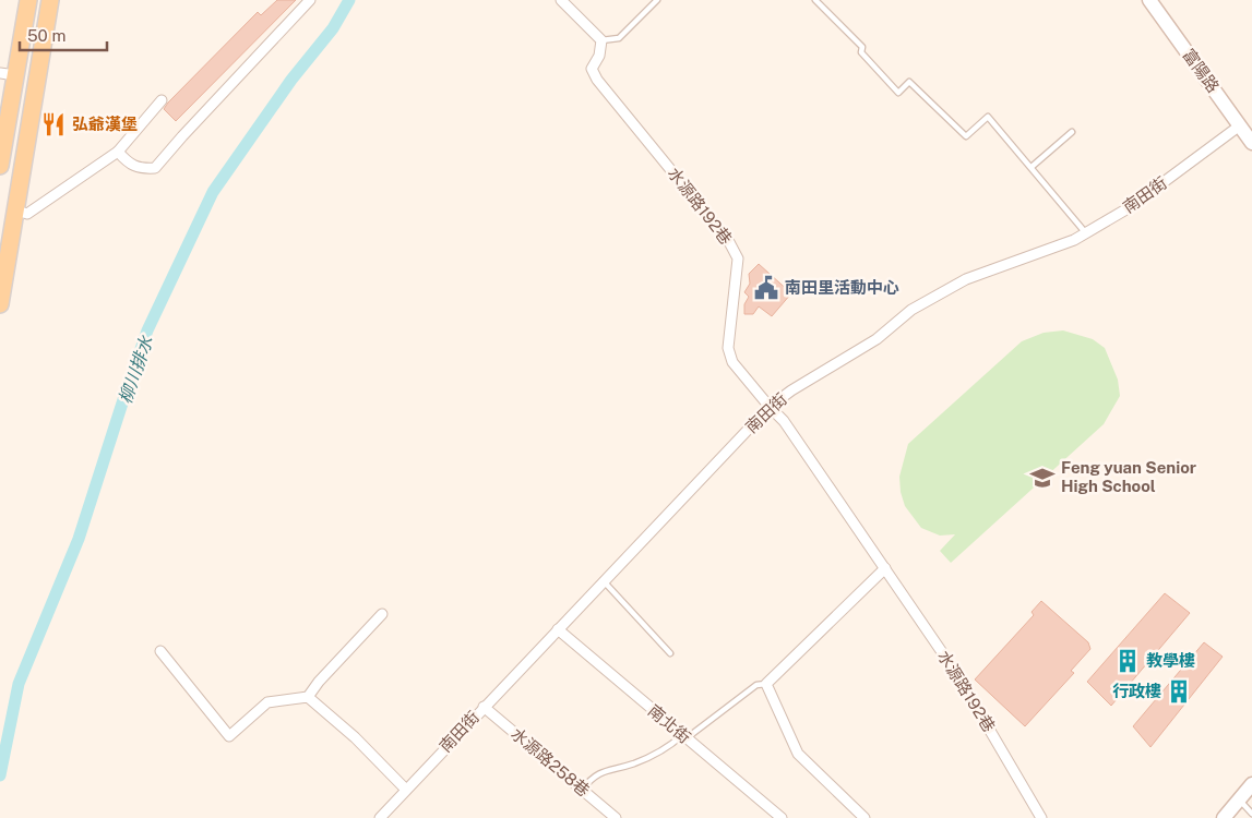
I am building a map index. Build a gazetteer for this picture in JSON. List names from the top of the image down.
{
  "streets": {
    "street": [
      "富陽路",
      "南田街",
      "水源路192巷",
      "南北街",
      "水源路258巷"
    ]
  },
  "crossings": [
    ["富陽路", "南田街"],
    ["南田街", "水源路192巷"],
    ["南田街", "南北街"],
    ["南田街", "水源路258巷"]
  ],
  "water": ["柳川排水"],
  "places": {
    "restaurant": ["弘爺漢堡"],
    "public building": ["南田里活動中心"],
    "school or university": ["Feng yuan Senior High School"],
    "building": ["教學樓", "行政樓"]
  },
  "scale_bar": "50 m"
}
